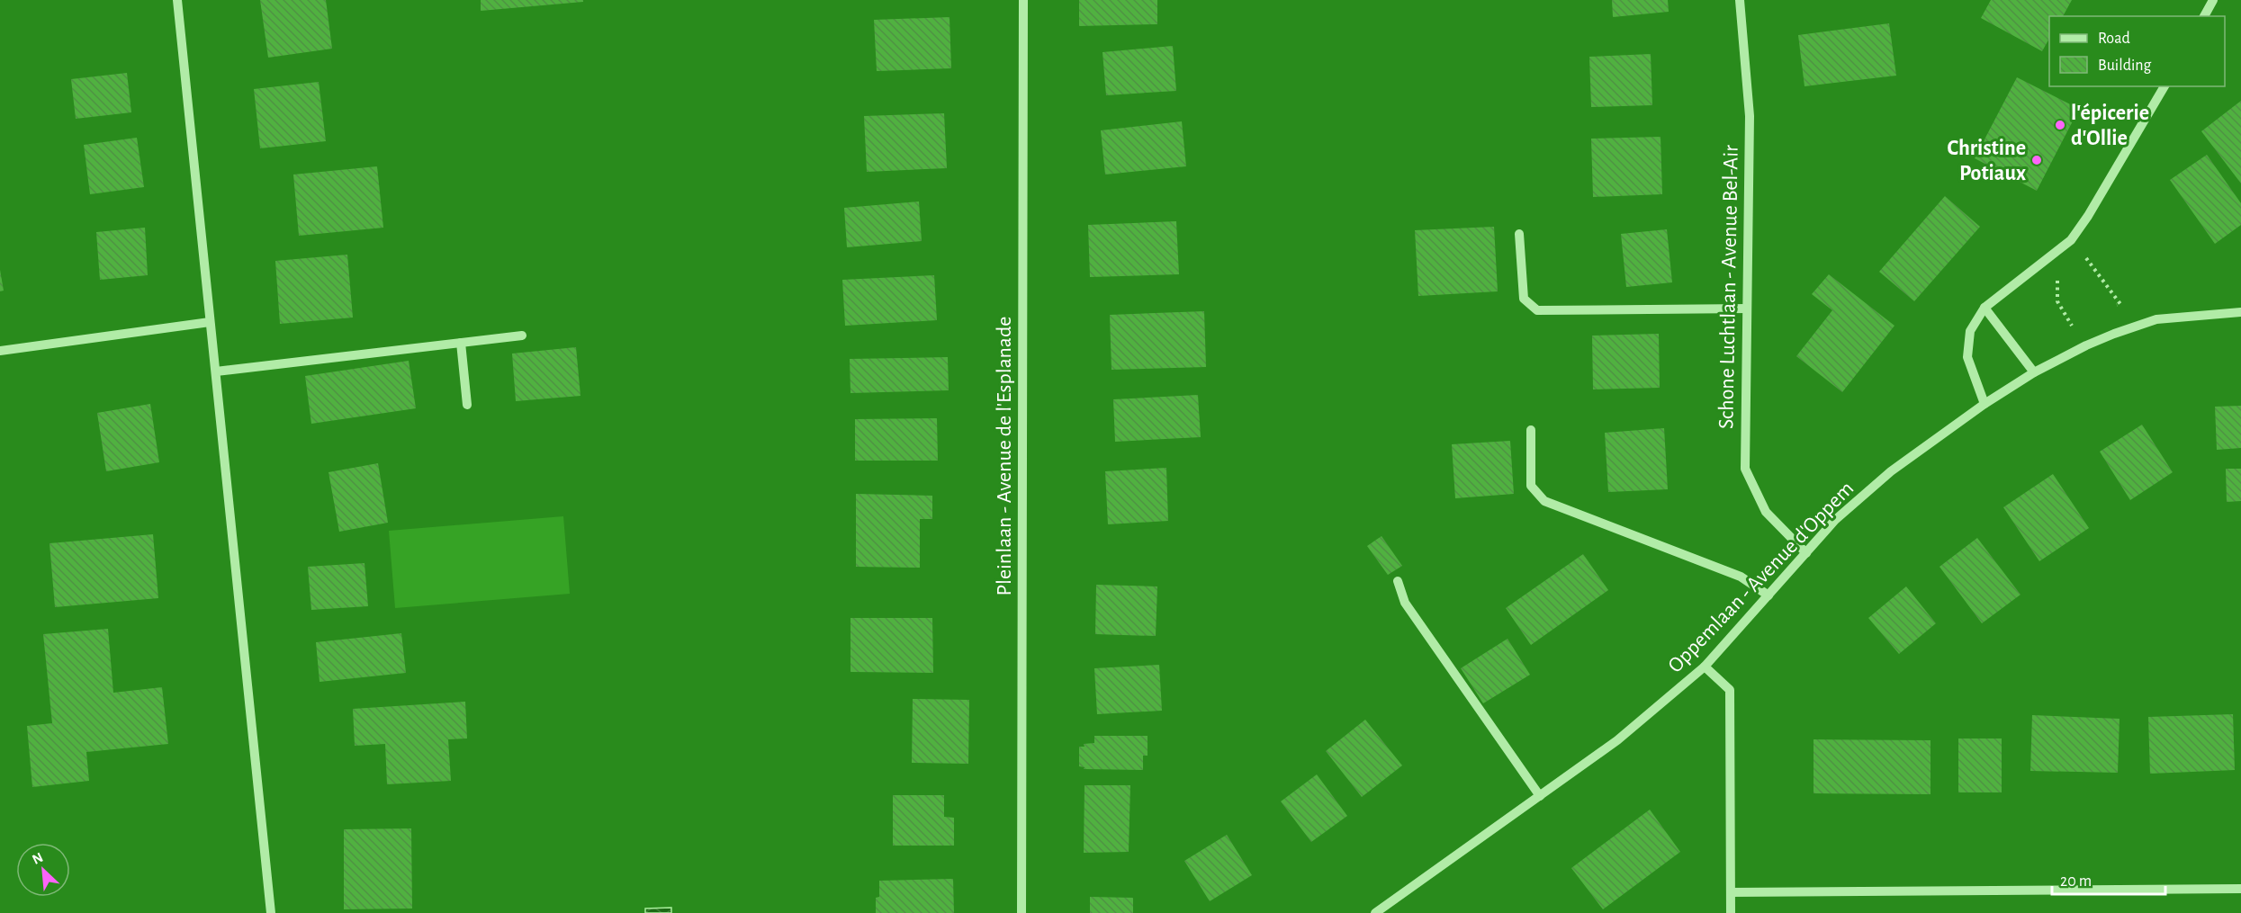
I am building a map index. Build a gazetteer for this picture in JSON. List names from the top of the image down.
{
  "streets": {
    "street": ["Schone Luchtlaan - Avenue Bel-Air", "Pleinlaan - Avenue de l'Esplanade", "Oppemlaan - Avenue d'Oppem"]
  },
  "crossings": [
    ["Schone Luchtlaan - Avenue Bel-Air", "Oppemlaan - Avenue d'Oppem"]
  ],
  "places": ["l'épicerie d'Ollie", "Christine Potiaux"],
  "legend": ["Road", "Building"],
  "scale_bar": "20 m",
  "north": "top left"
}
